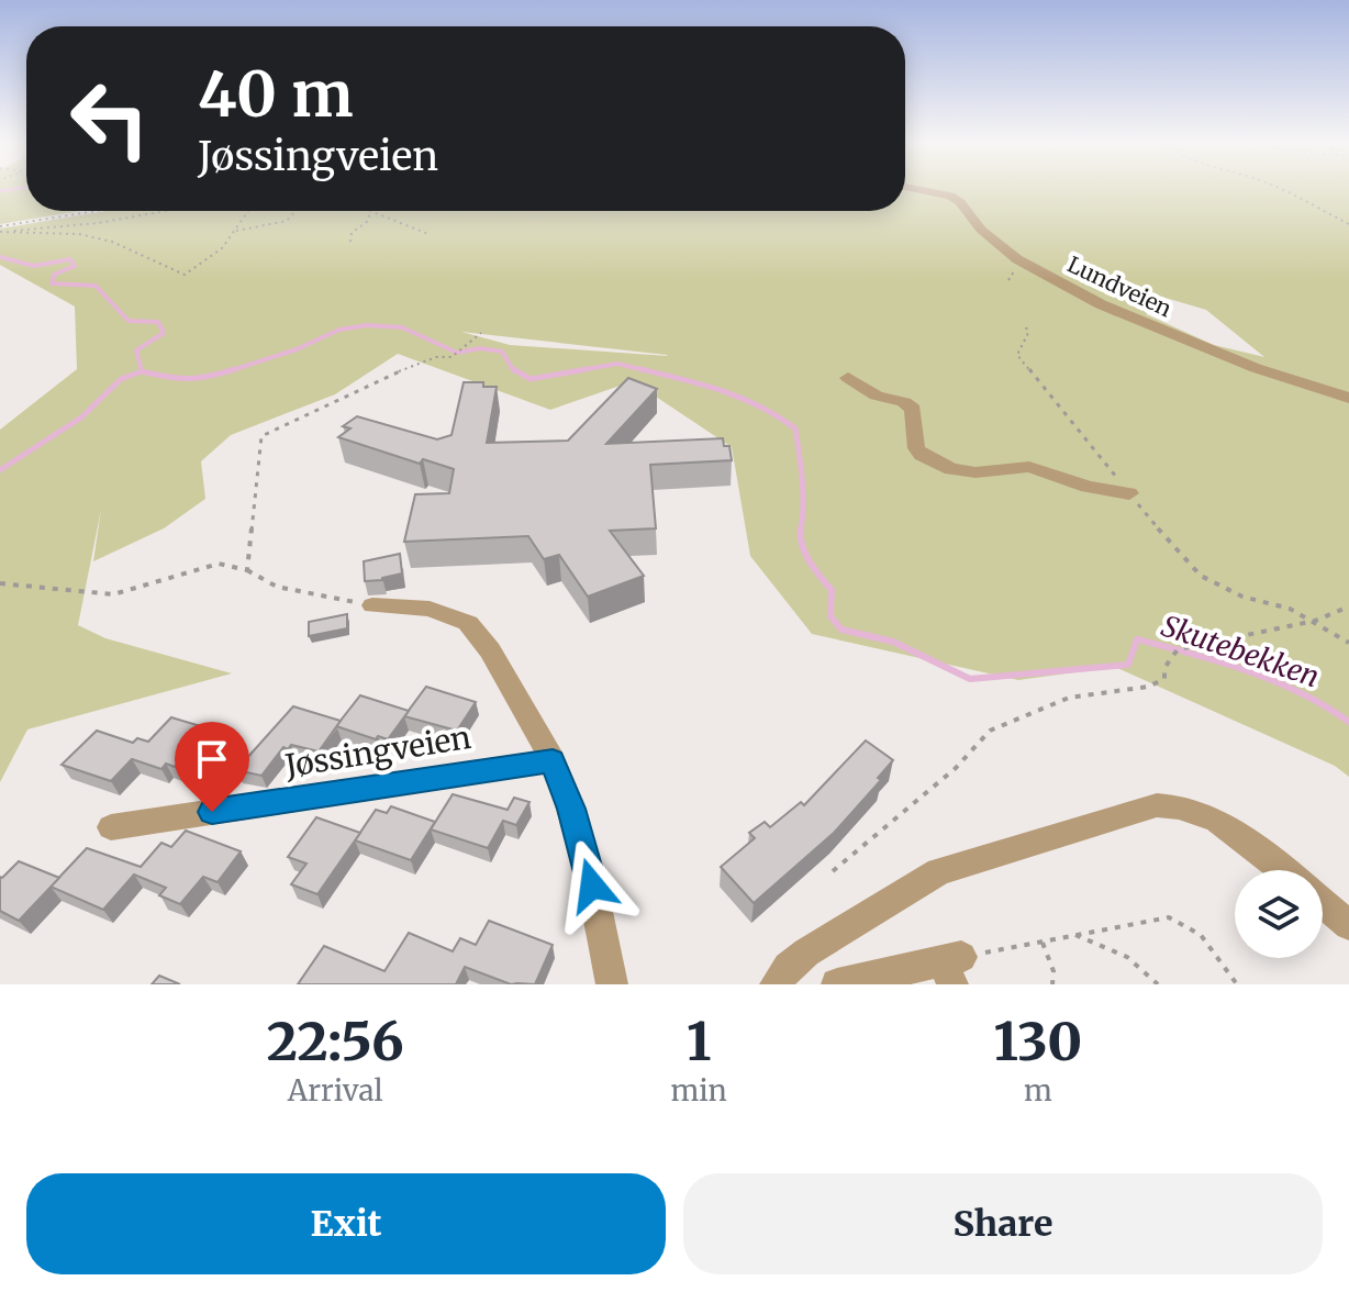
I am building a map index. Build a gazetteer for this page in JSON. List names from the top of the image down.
{
  "streets": {
    "street": ["Lundveien", "Jøssingveien"]
  },
  "water": ["Skutebekken"],
  "page": {
    "turn": ["40 m", "Jøssingveien"],
    "eta": [
      "22:56",
      "Arrival",
      "1",
      "min",
      "130",
      "m"
    ],
    "buttons": ["Exit", "Share"]
  }
}
